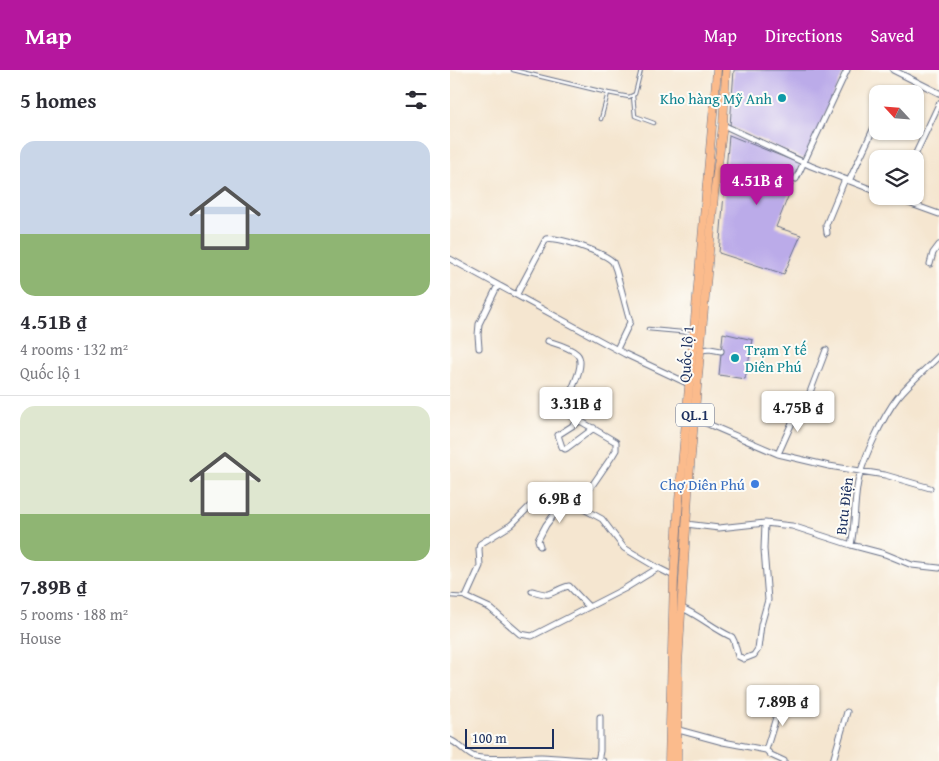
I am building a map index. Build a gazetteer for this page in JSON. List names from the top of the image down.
{
  "streets": {
    "highway": ["Quốc lộ 1", "QL.1"],
    "street": ["Bưu Điện"]
  },
  "crossings": [
    ["Quốc lộ 1", "Bưu Điện"]
  ],
  "places": ["Kho hàng Mỹ Anh", "Trạm Y tế Diên Phú", "Chợ Diên Phú"],
  "scale_bar": "100 m",
  "north": "top left",
  "page": {
    "header": "Map",
    "nav": ["Map", "Directions", "Saved"],
    "heading": "5 homes",
    "list": [
      {
        "name": "4.51B ₫",
        "note": "4 rooms · 132 m² · Quốc lộ 1"
      },
      {
        "name": "7.89B ₫",
        "note": "5 rooms · 188 m² · House"
      }
    ],
    "price": [
      "4.51B ₫",
      "3.31B ₫",
      "4.75B ₫",
      "6.9B ₫",
      "7.89B ₫"
    ],
    "scale": "100 m"
  }
}
